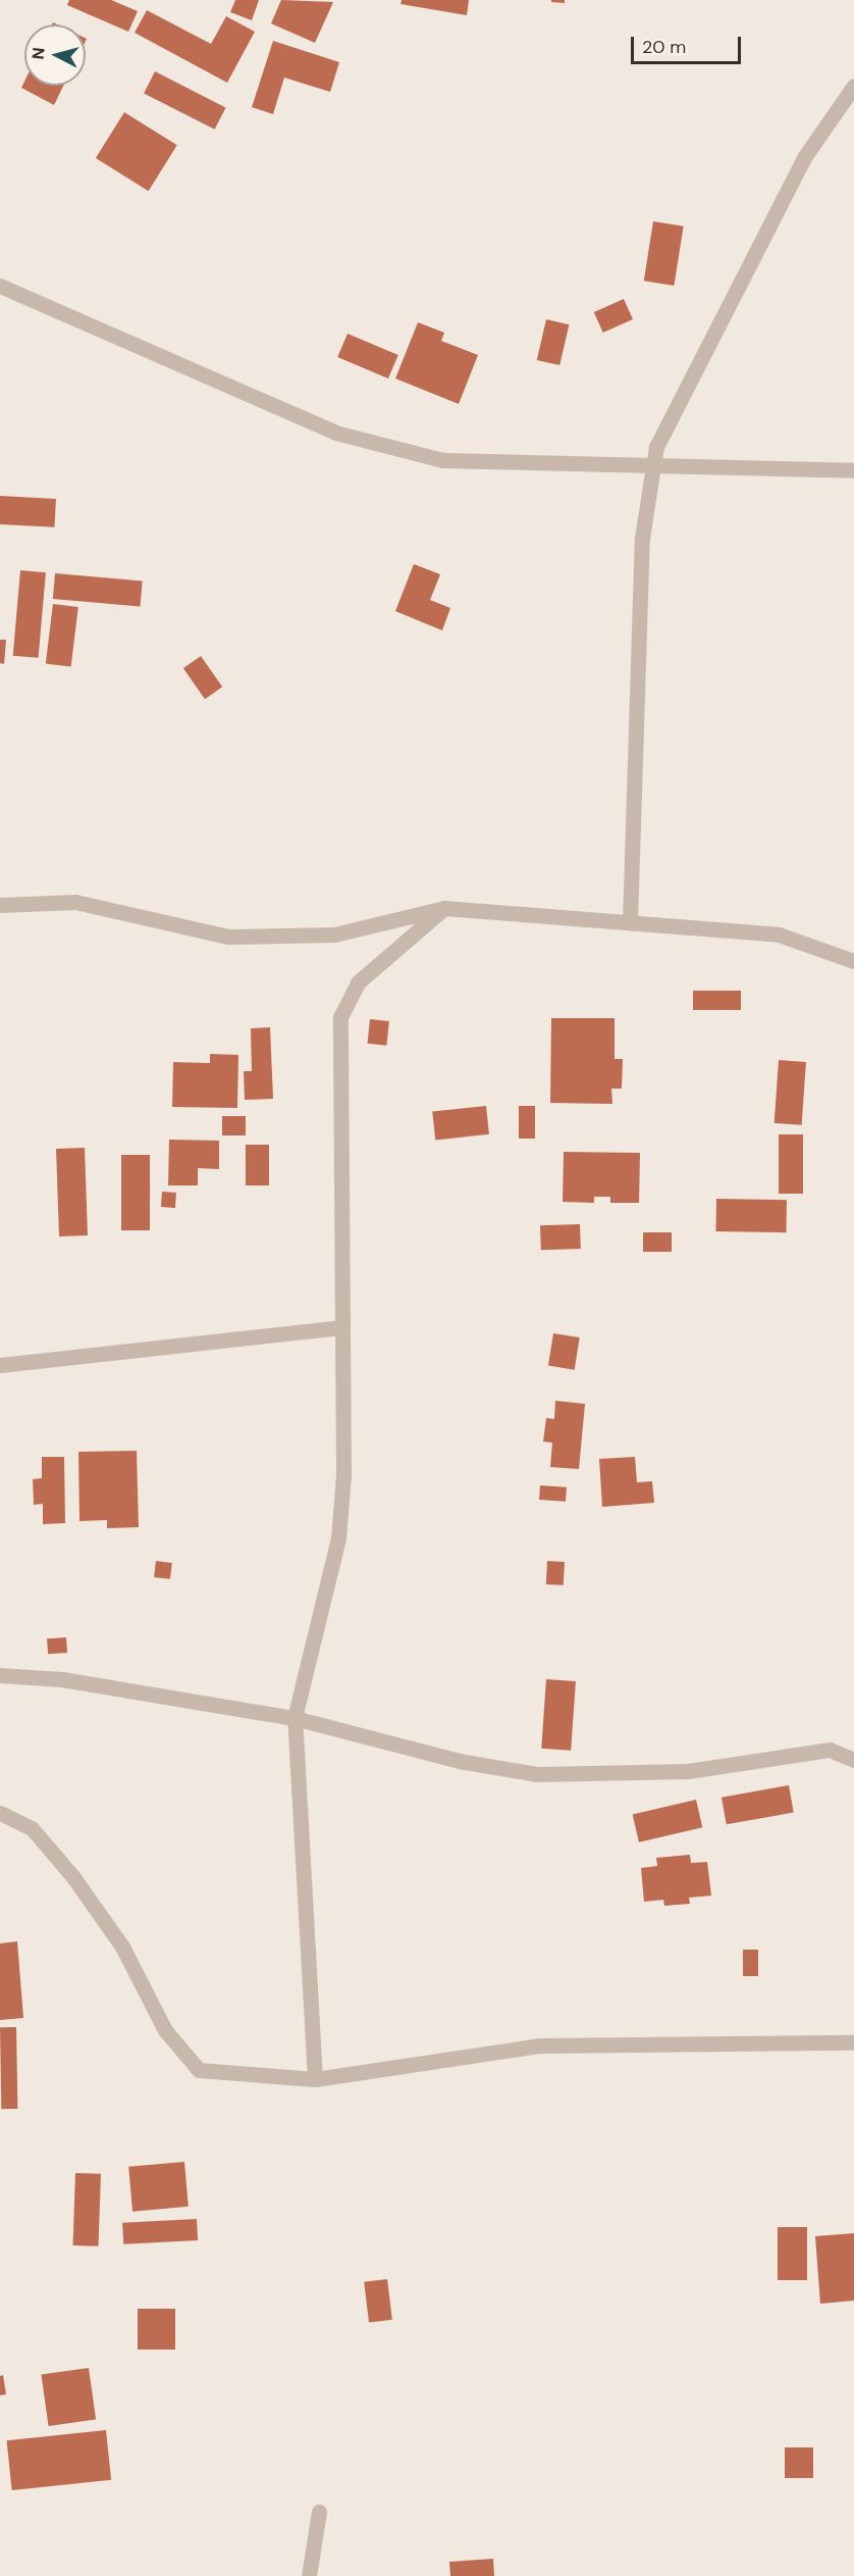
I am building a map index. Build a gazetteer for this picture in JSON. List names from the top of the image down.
{
  "scale_bar": "20 m",
  "north": "left"
}
